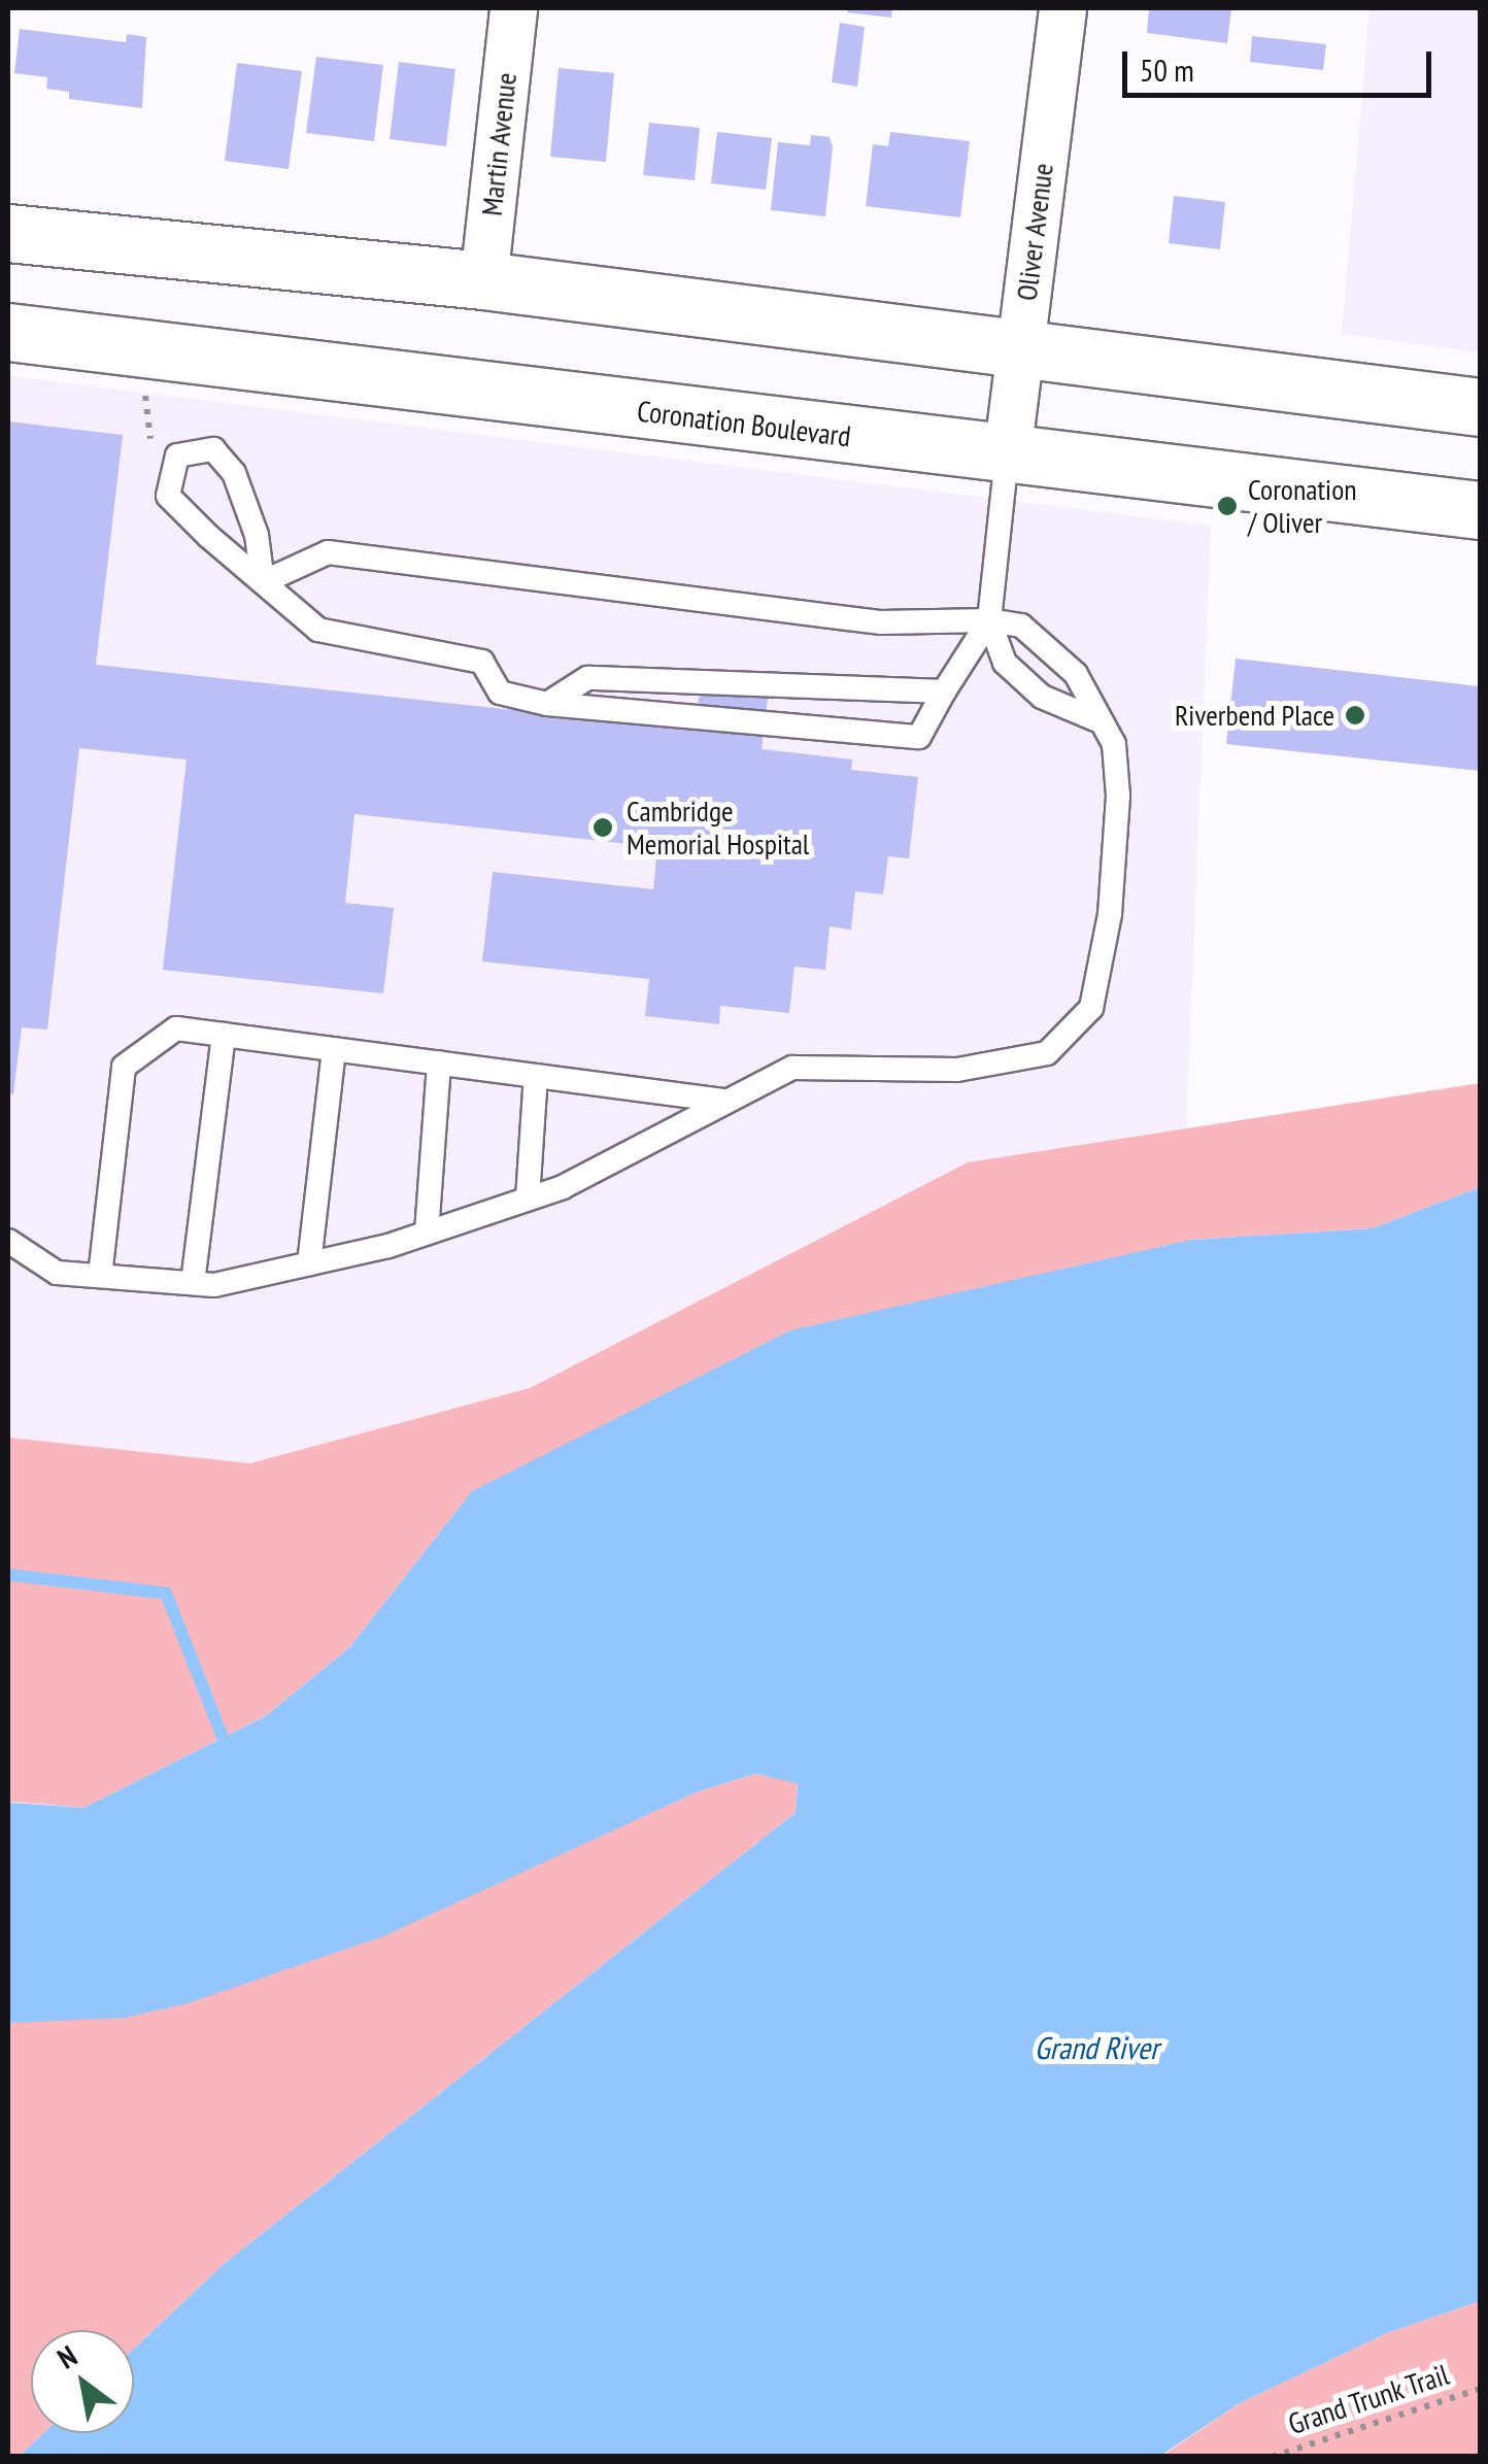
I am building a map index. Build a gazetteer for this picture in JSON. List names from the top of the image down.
{
  "streets": {
    "main road": ["Coronation Boulevard"],
    "street": ["Martin Avenue", "Oliver Avenue"],
    "path": ["Grand Trunk Trail"]
  },
  "crossings": [
    ["Oliver Avenue", "Coronation Boulevard"]
  ],
  "water": ["Grand River"],
  "places": ["Coronation / Oliver", "Riverbend Place", "Cambridge Memorial Hospital"],
  "scale_bar": "50 m",
  "north": "top left"
}
